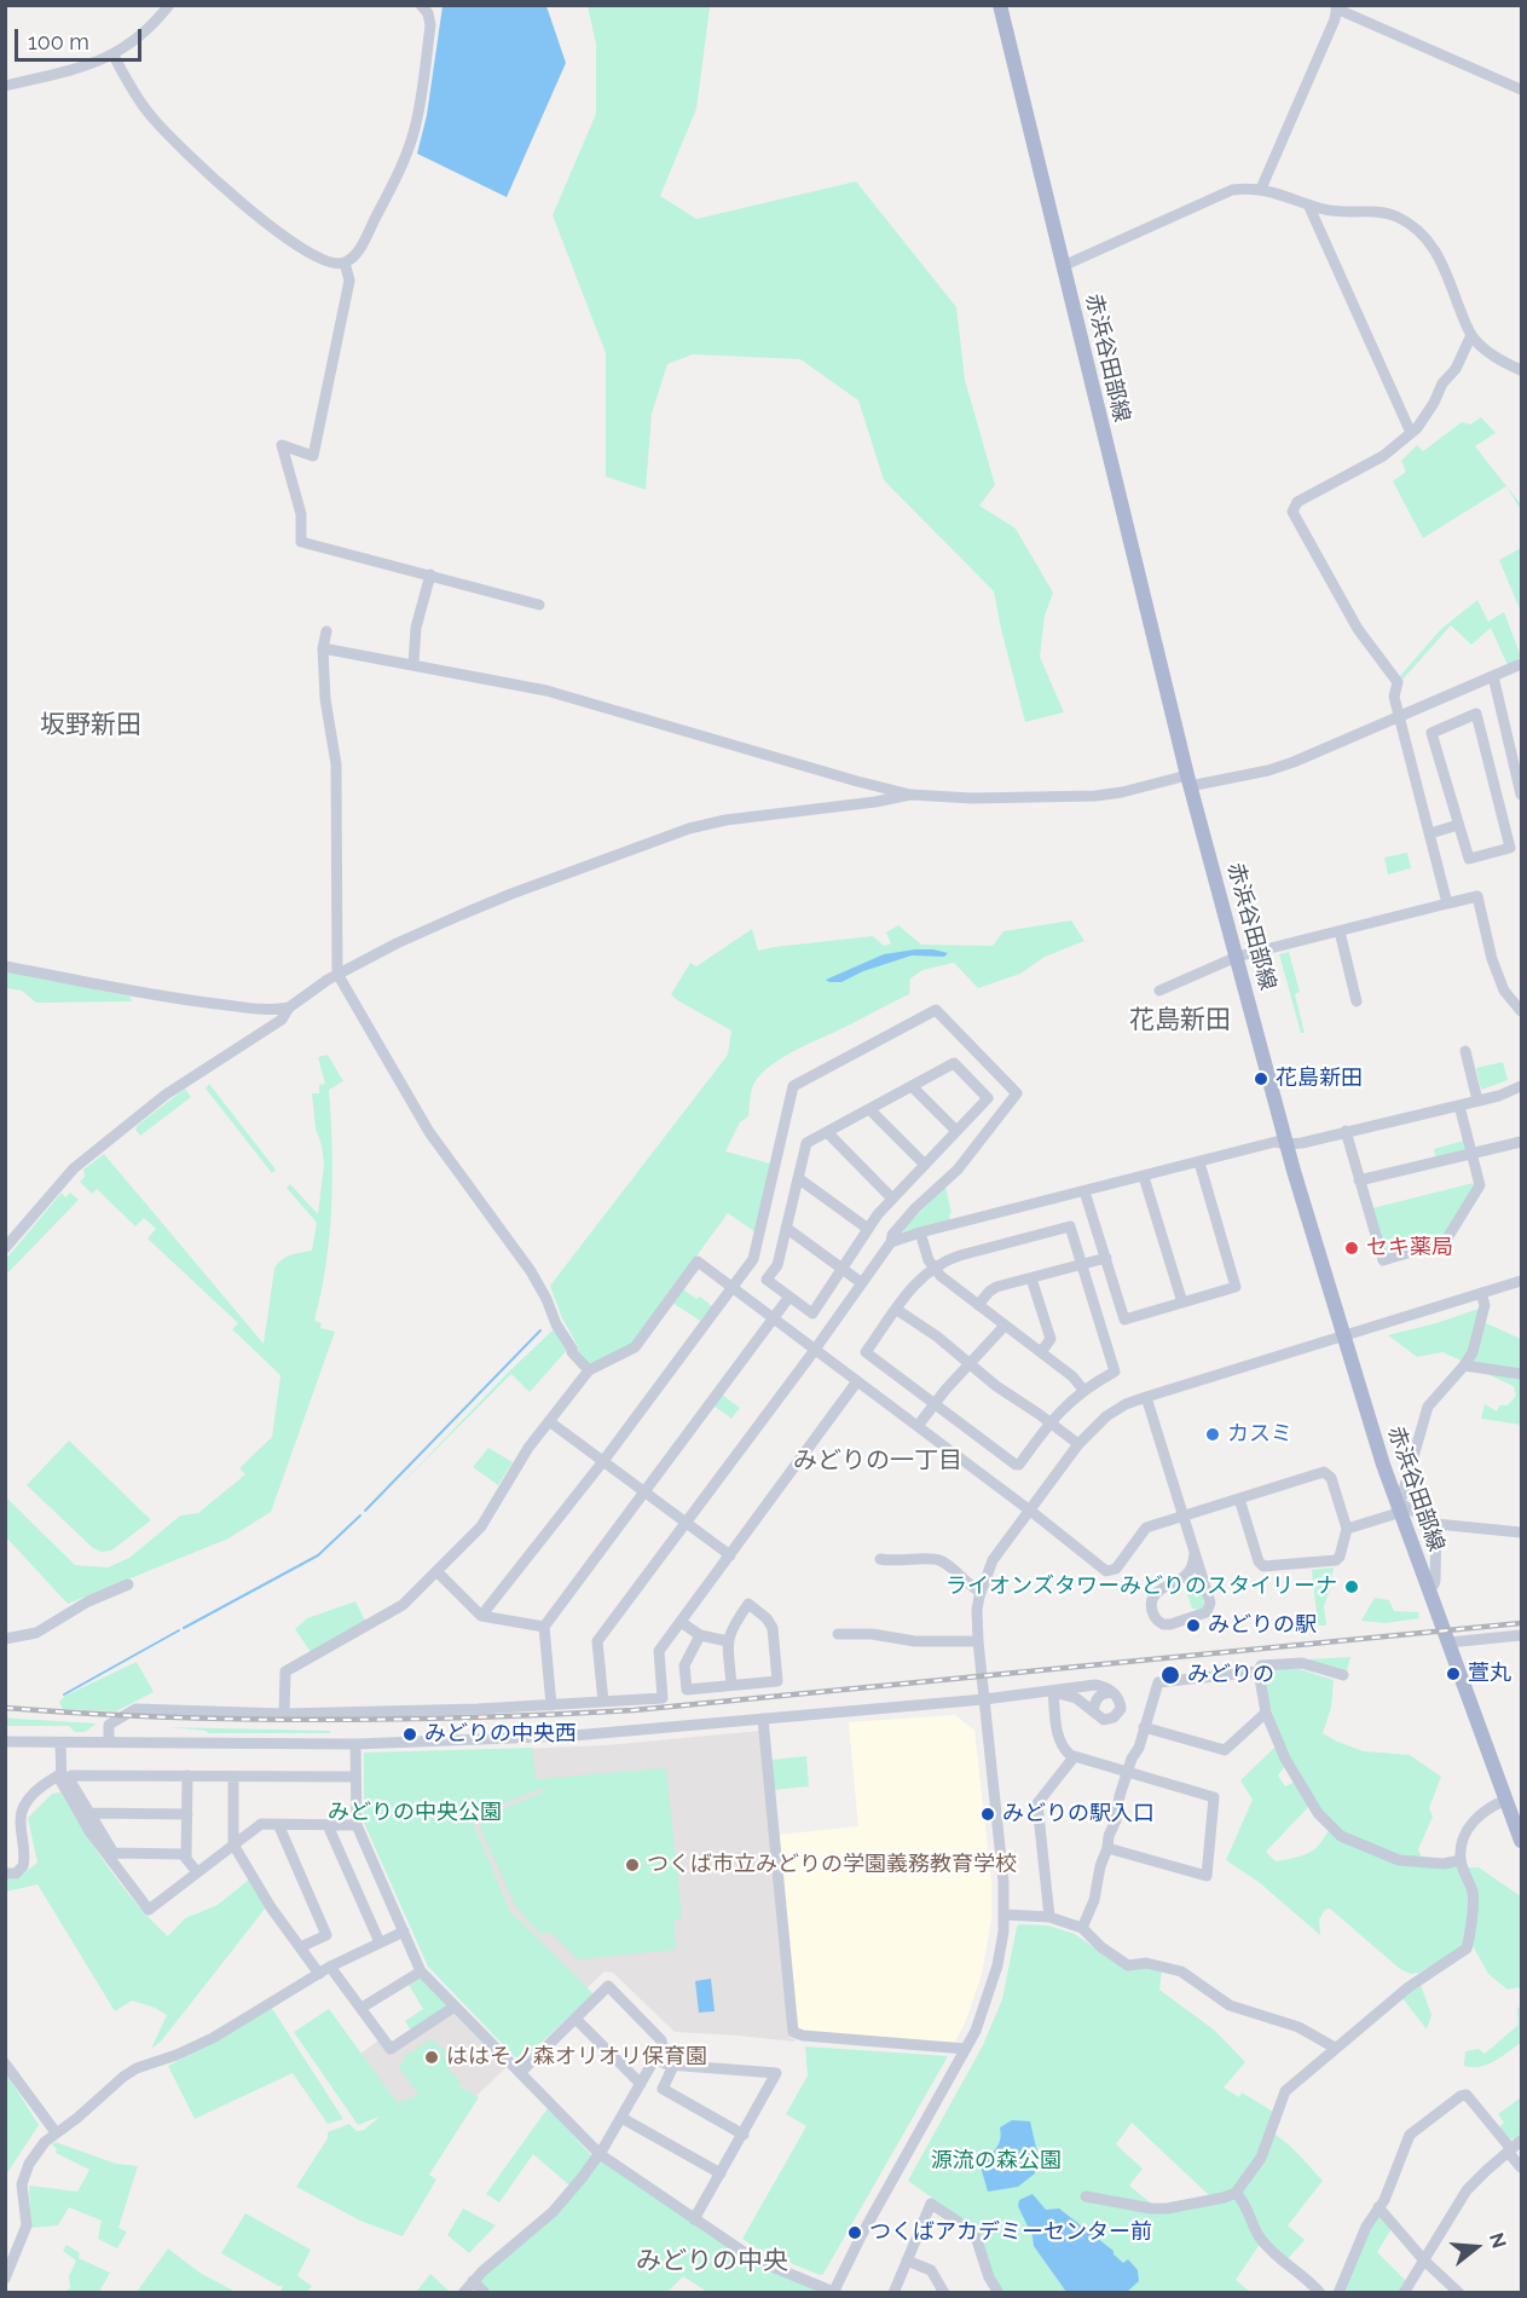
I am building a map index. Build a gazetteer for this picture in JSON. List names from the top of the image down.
{
  "streets": {
    "main road": ["赤浜谷田部線"]
  },
  "districts": [
    "坂野新田",
    "花島新田",
    "みどりの一丁目",
    "みどりの中央"
  ],
  "parks": ["みどりの中央公園", "源流の森公園"],
  "places": [
    "花島新田",
    "セキ薬局",
    "カスミ",
    "ライオンズタワーみどりのスタイリーナ",
    "みどりの駅",
    "萱丸",
    "みどりの",
    "みどりの中央西",
    "みどりの駅入口",
    "つくば市立みどりの学園義務教育学校",
    "ははそノ森オリオリ保育園",
    "つくばアカデミーセンター前"
  ],
  "scale_bar": "100 m",
  "north": "right"
}
